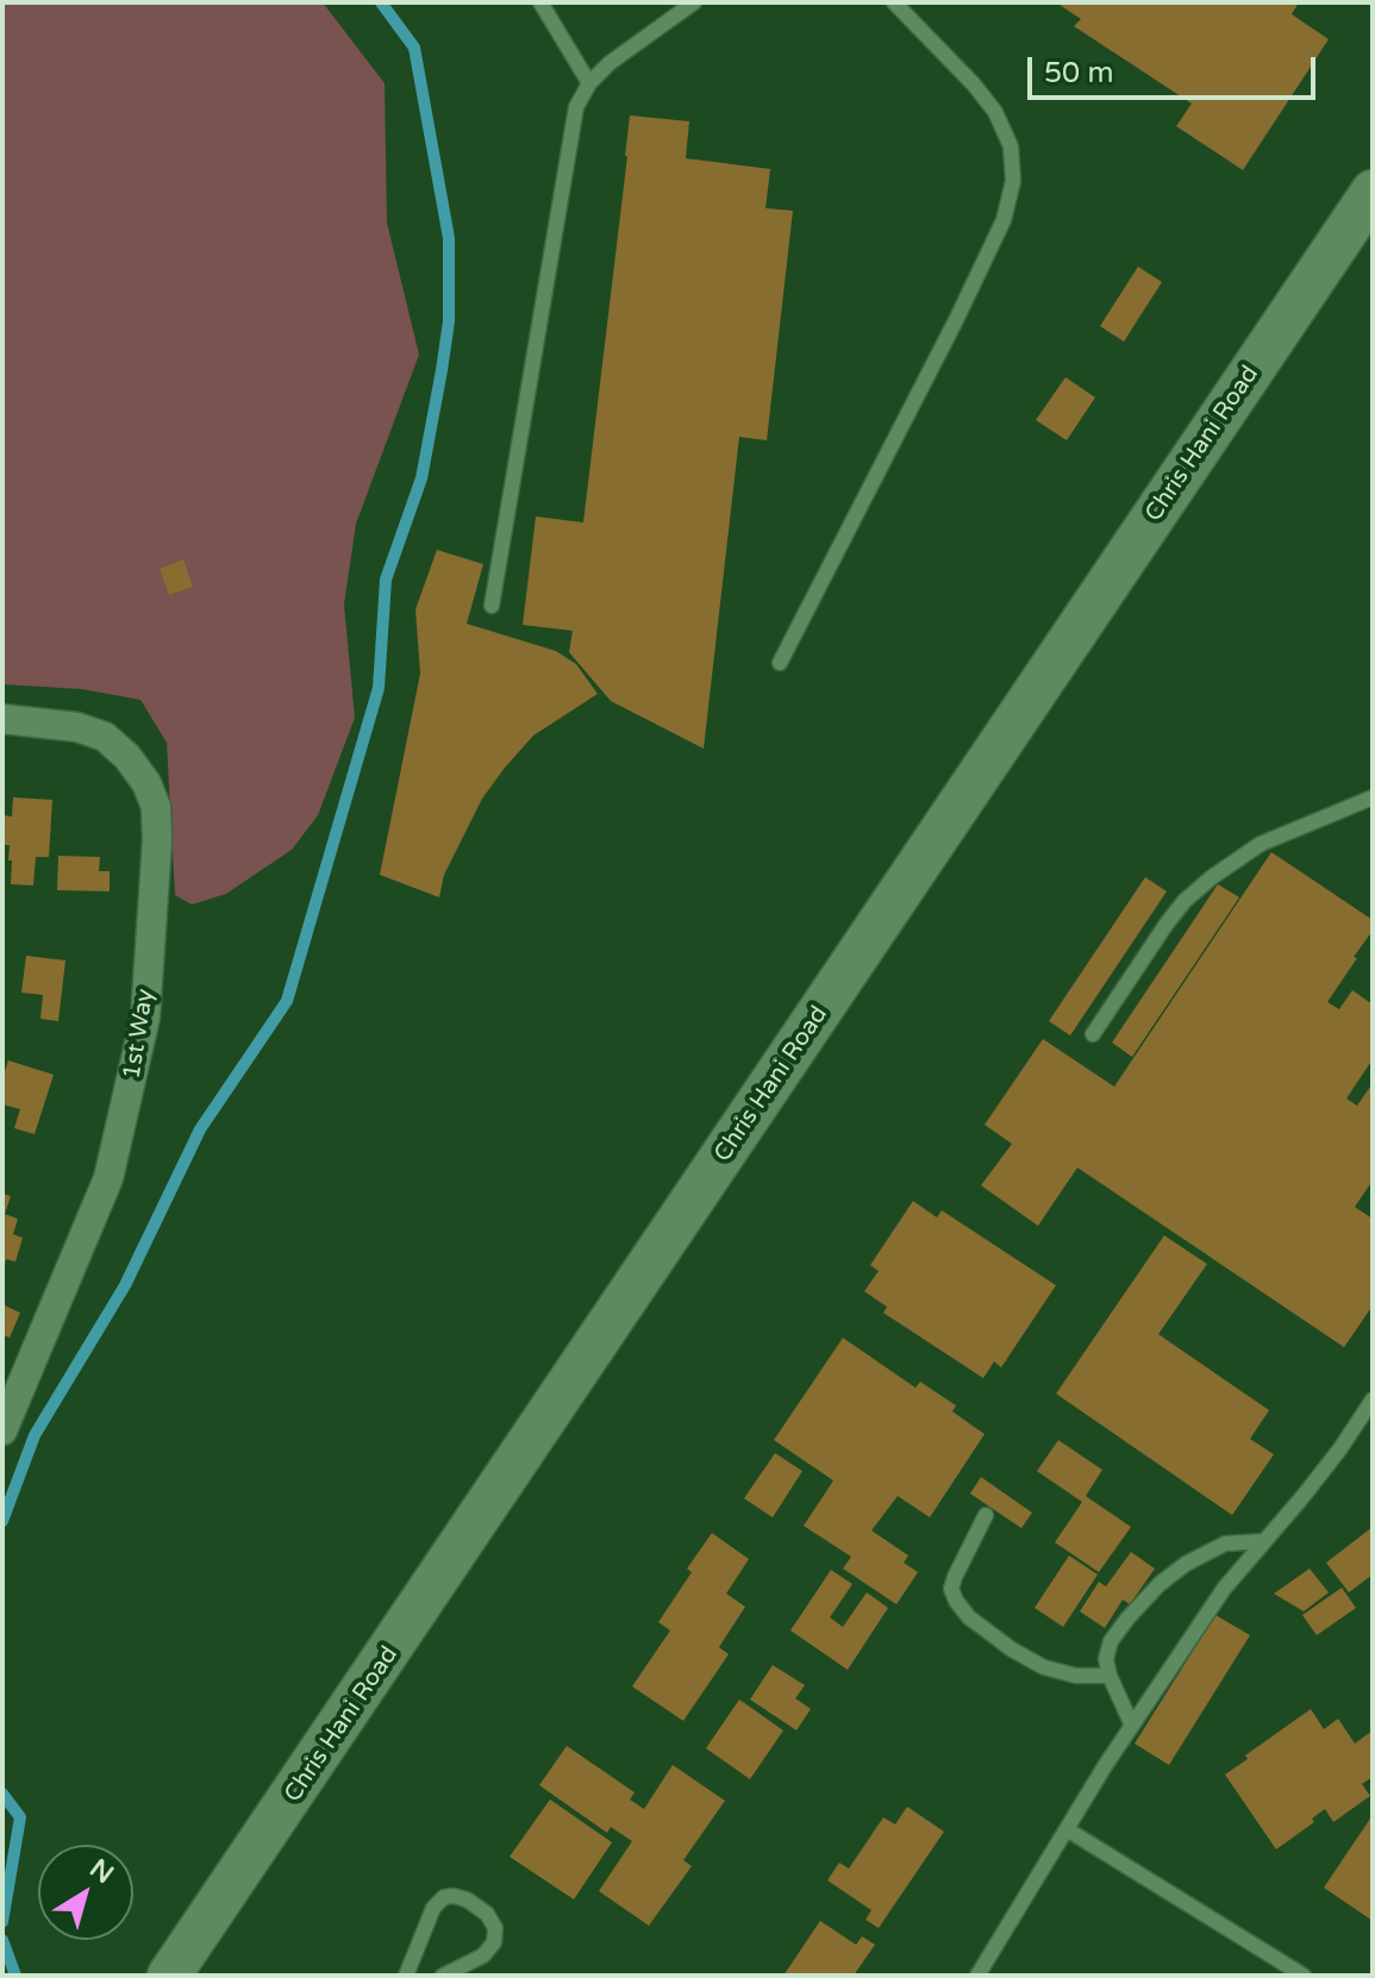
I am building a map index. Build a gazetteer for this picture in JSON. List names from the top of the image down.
{
  "streets": {
    "main road": ["Chris Hani Road"],
    "street": ["1st Way"]
  },
  "scale_bar": "50 m",
  "north": "top right"
}
